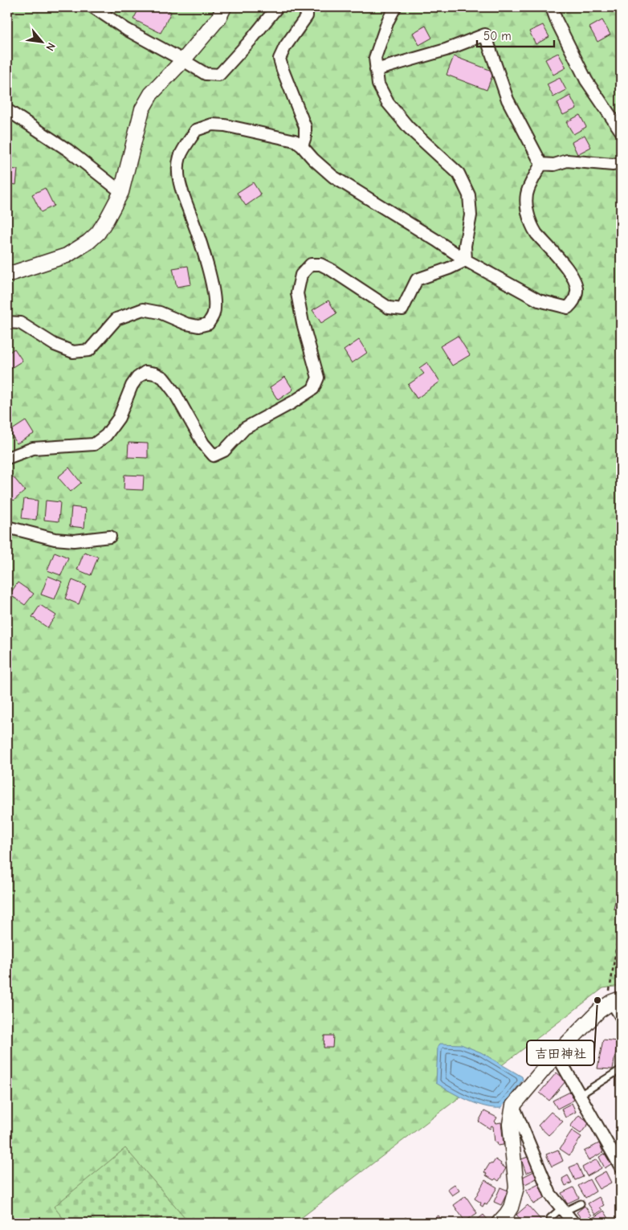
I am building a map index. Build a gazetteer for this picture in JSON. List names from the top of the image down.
{
  "places": ["吉田神社"],
  "scale_bar": "50 m",
  "north": "bottom right"
}
